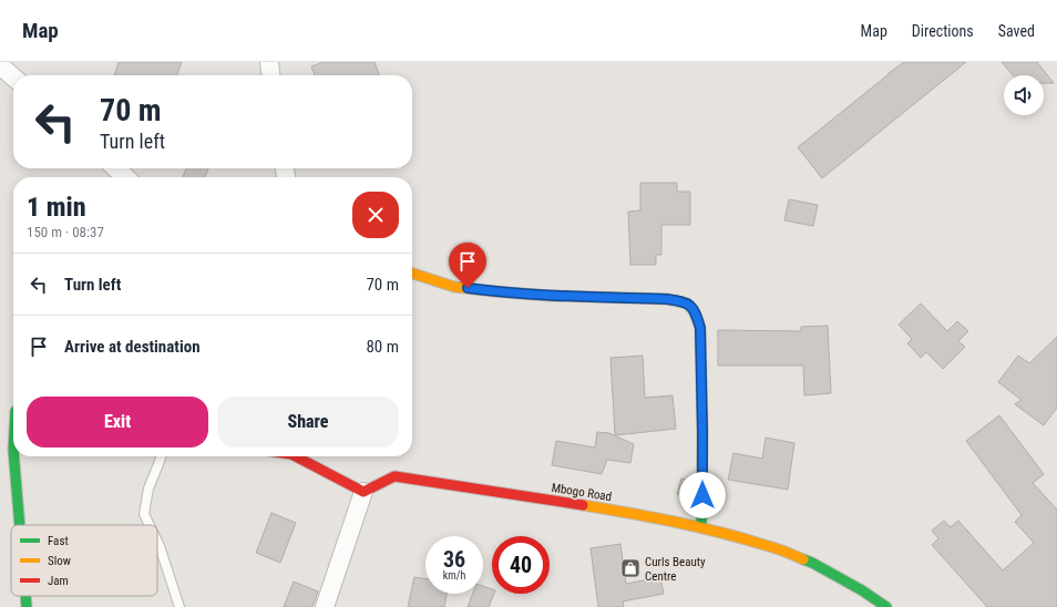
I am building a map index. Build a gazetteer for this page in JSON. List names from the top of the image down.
{
  "streets": {
    "street": ["Mbogo Road"]
  },
  "places": {
    "shop": ["Curls Beauty Centre"]
  },
  "legend": ["Fast", "Slow", "Jam"],
  "page": {
    "header": "Map",
    "nav": ["Map", "Directions", "Saved"],
    "turn": ["70 m", "Turn left"],
    "heading": ["1 min", "150 m · 08:37"],
    "list": [
      {
        "name": "Turn left",
        "value": "70 m"
      },
      {
        "name": "Arrive at destination",
        "value": "80 m"
      }
    ],
    "buttons": ["Exit", "Share"],
    "speed": "36 km/h",
    "limit": "40"
  }
}
